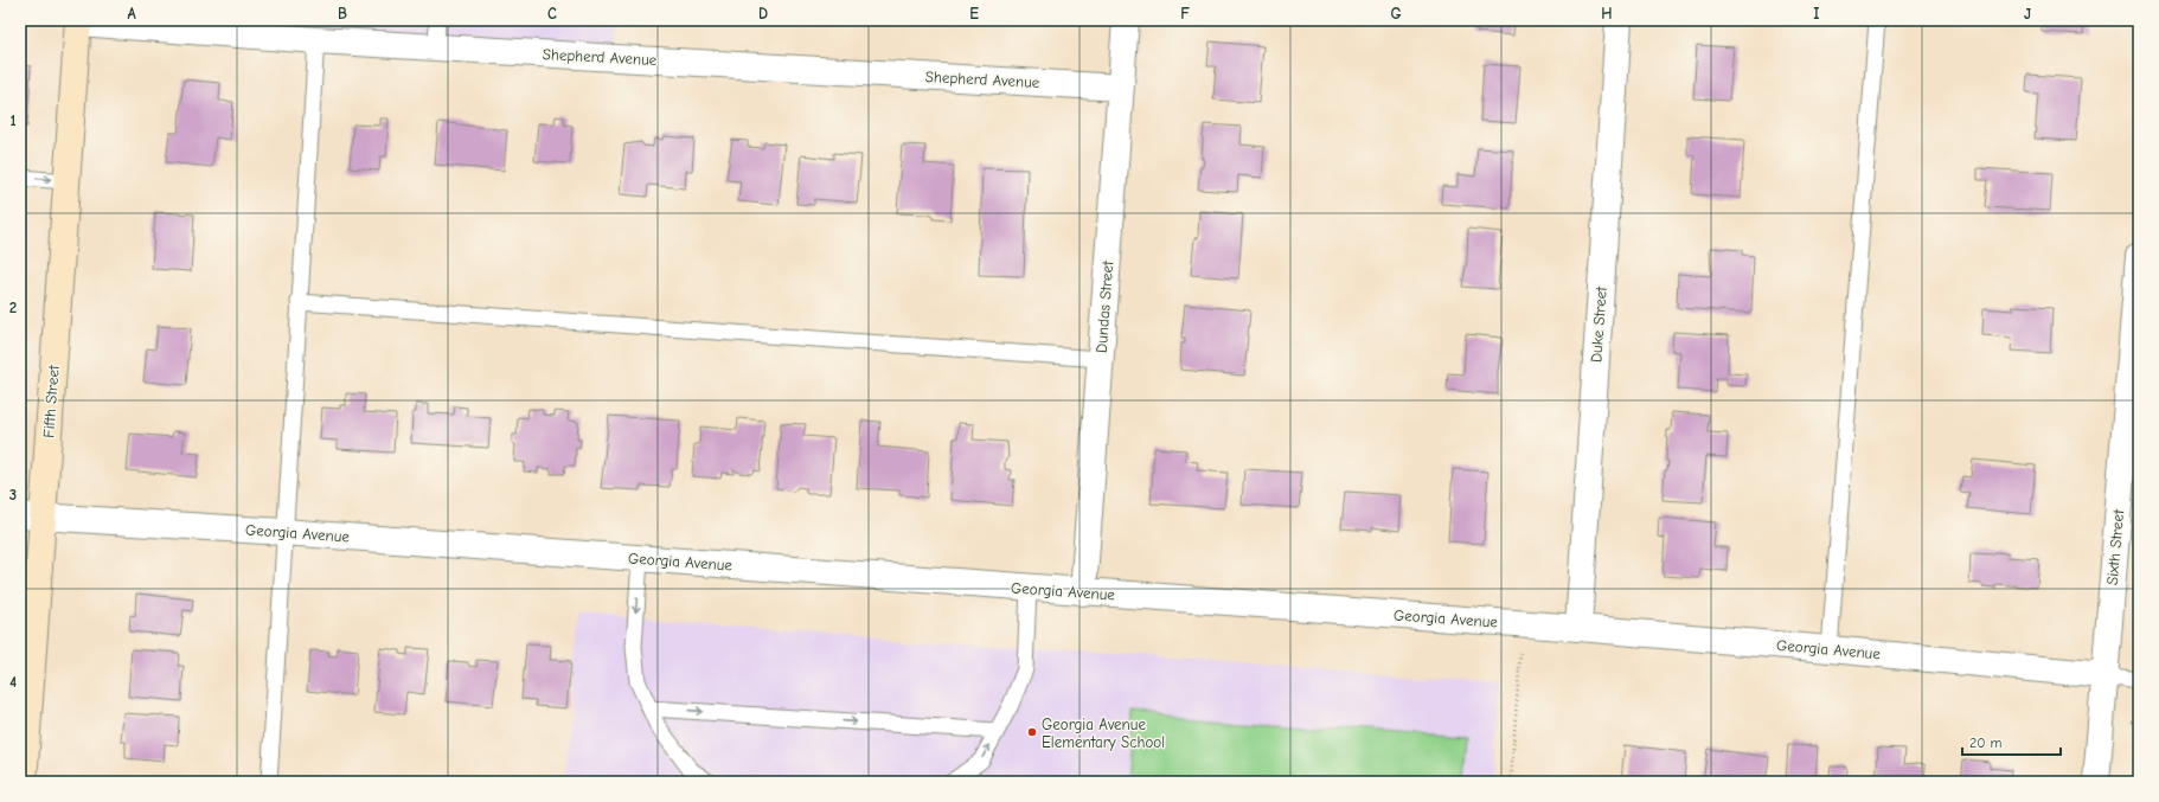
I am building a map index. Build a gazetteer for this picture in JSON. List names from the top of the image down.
{
  "streets": {
    "main road": ["Fifth Street"],
    "street": [
      "Shepherd Avenue",
      "Dundas Street",
      "Duke Street",
      "Georgia Avenue",
      "Sixth Street"
    ]
  },
  "crossings": [
    ["Shepherd Avenue", "Dundas Street"],
    ["Shepherd Avenue", "Fifth Street"],
    ["Dundas Street", "Georgia Avenue"],
    ["Duke Street", "Georgia Avenue"],
    ["Fifth Street", "Georgia Avenue"],
    ["Georgia Avenue", "Sixth Street"]
  ],
  "places": ["Georgia Avenue Elementary School"],
  "scale_bar": "20 m",
  "grid": {
    "columns": [
      "A",
      "B",
      "C",
      "D",
      "E",
      "F",
      "G",
      "H",
      "I",
      "J"
    ],
    "rows": [
      "1",
      "2",
      "3",
      "4"
    ]
  }
}
